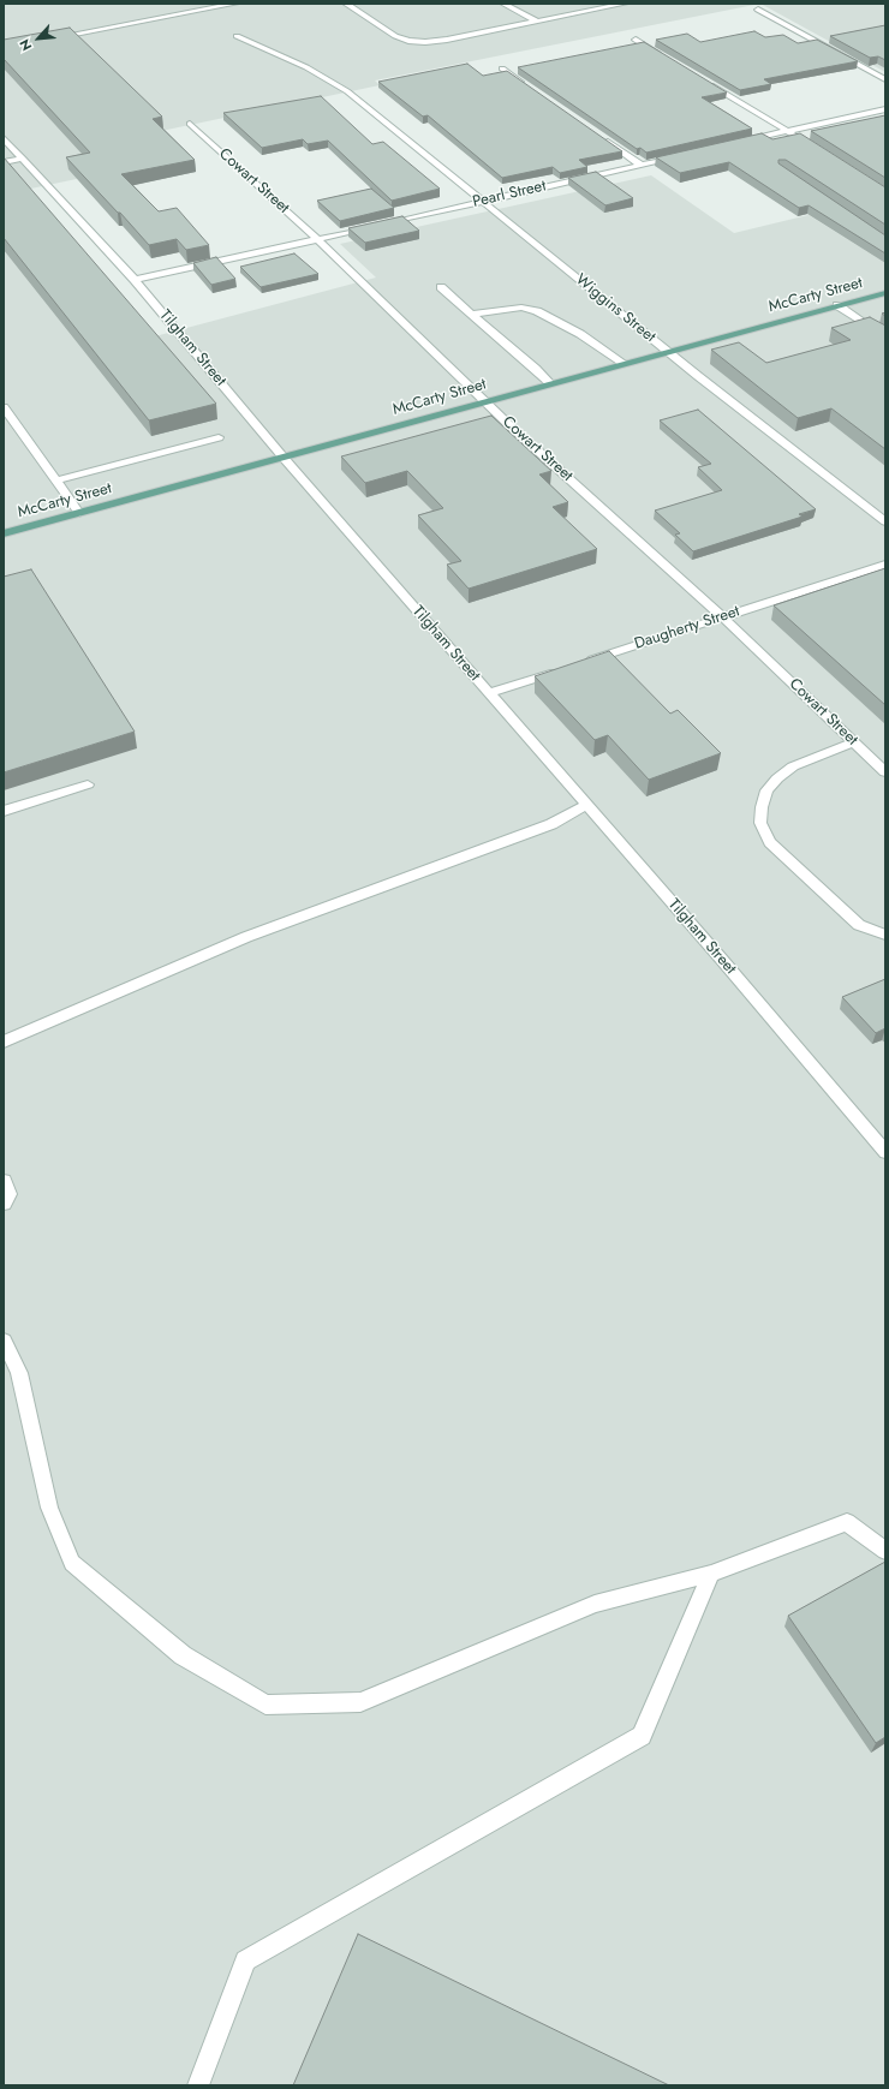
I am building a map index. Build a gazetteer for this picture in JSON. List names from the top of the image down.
{
  "streets": {
    "main road": ["McCarty Street"],
    "street": [
      "Cowart Street",
      "Pearl Street",
      "Wiggins Street",
      "Tilgham Street",
      "Daugherty Street"
    ]
  },
  "crossings": [
    ["Cowart Street", "McCarty Street"],
    ["Cowart Street", "Daugherty Street"],
    ["Pearl Street", "Wiggins Street"],
    ["McCarty Street", "Wiggins Street"],
    ["McCarty Street", "Tilgham Street"]
  ],
  "north": "bottom left"
}
